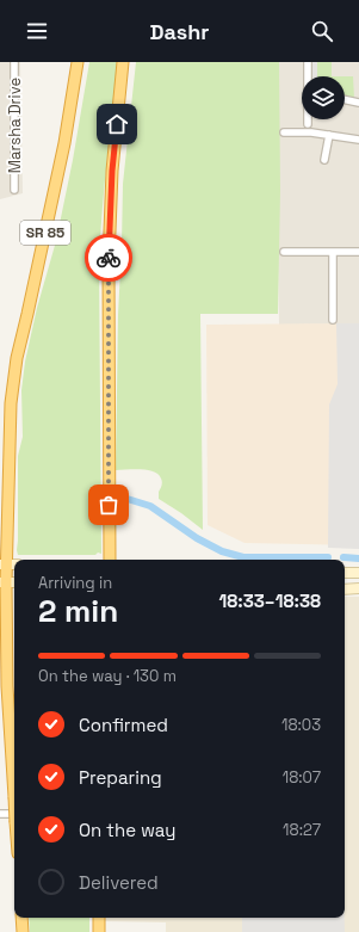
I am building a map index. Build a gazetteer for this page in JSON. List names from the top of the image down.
{
  "streets": {
    "highway": ["SR 85"],
    "street": ["Marsha Drive"]
  },
  "page": {
    "header": "Dashr",
    "heading": ["2 min", "Arriving in", "18:33–18:38"],
    "bar": "On the way · 130 m",
    "list": [
      ["Confirmed", "18:03"],
      ["Preparing", "18:07"],
      ["On the way", "18:27"],
      "Delivered"
    ]
  }
}
